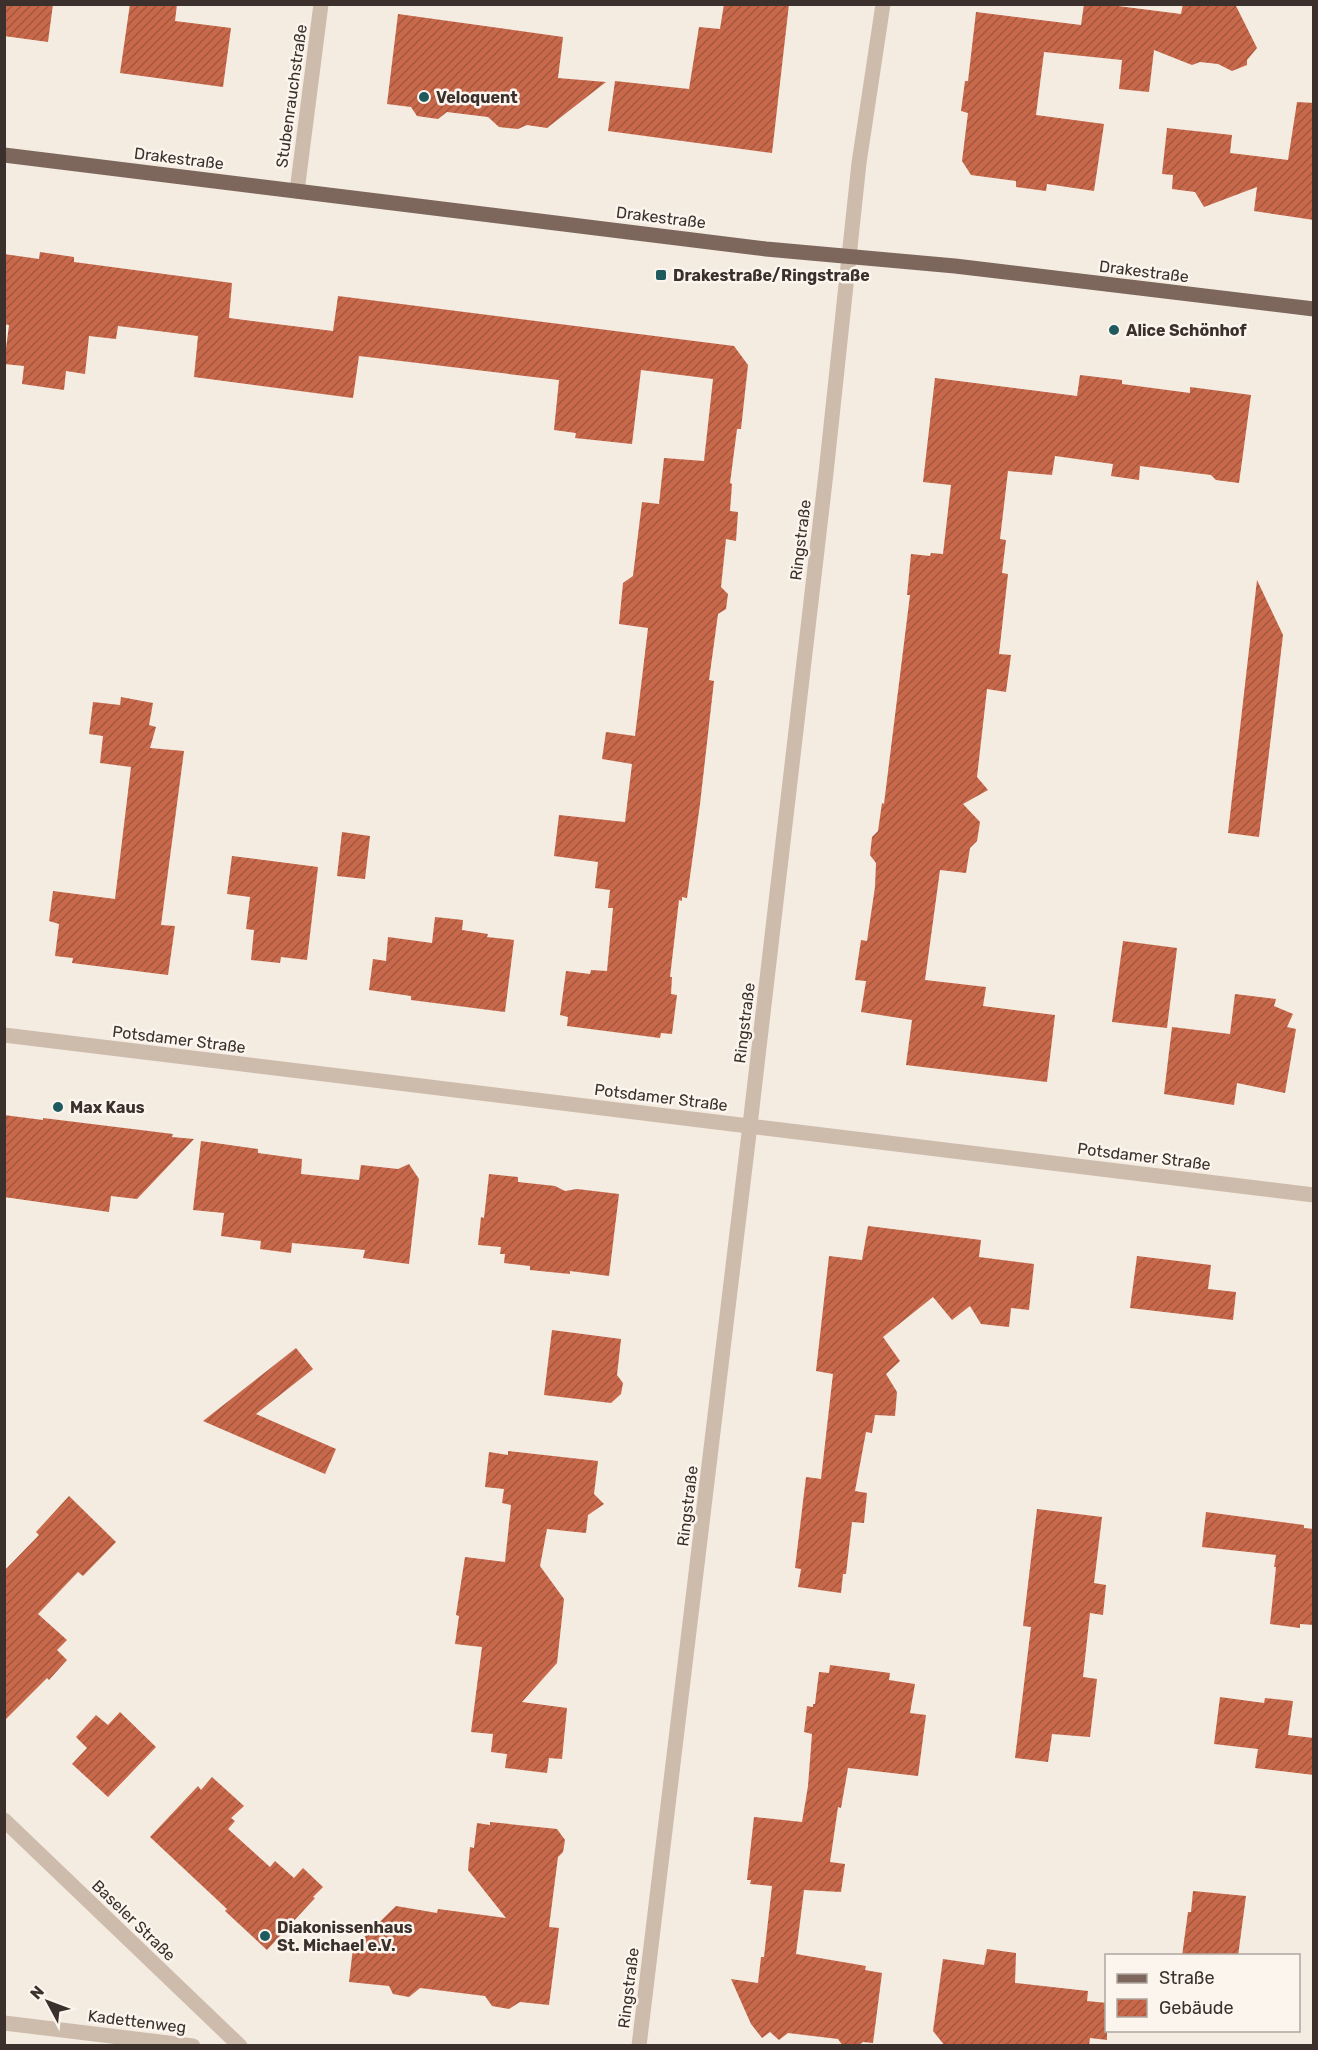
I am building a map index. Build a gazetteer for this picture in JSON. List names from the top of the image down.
{
  "streets": {
    "main road": ["Drakestraße"],
    "street": [
      "Stubenrauchstraße",
      "Ringstraße",
      "Potsdamer Straße",
      "Baseler Straße",
      "Kadettenweg"
    ]
  },
  "crossings": [
    ["Stubenrauchstraße", "Drakestraße"],
    ["Drakestraße", "Ringstraße"],
    ["Ringstraße", "Potsdamer Straße"]
  ],
  "places": {
    "other": [
      "Veloquent",
      "Alice Schönhof",
      "Max Kaus",
      "Diakonissenhaus St. Michael e.V."
    ],
    "transit": ["Drakestraße/Ringstraße"]
  },
  "legend": ["Straße", "Gebäude"],
  "north": "top left"
}
